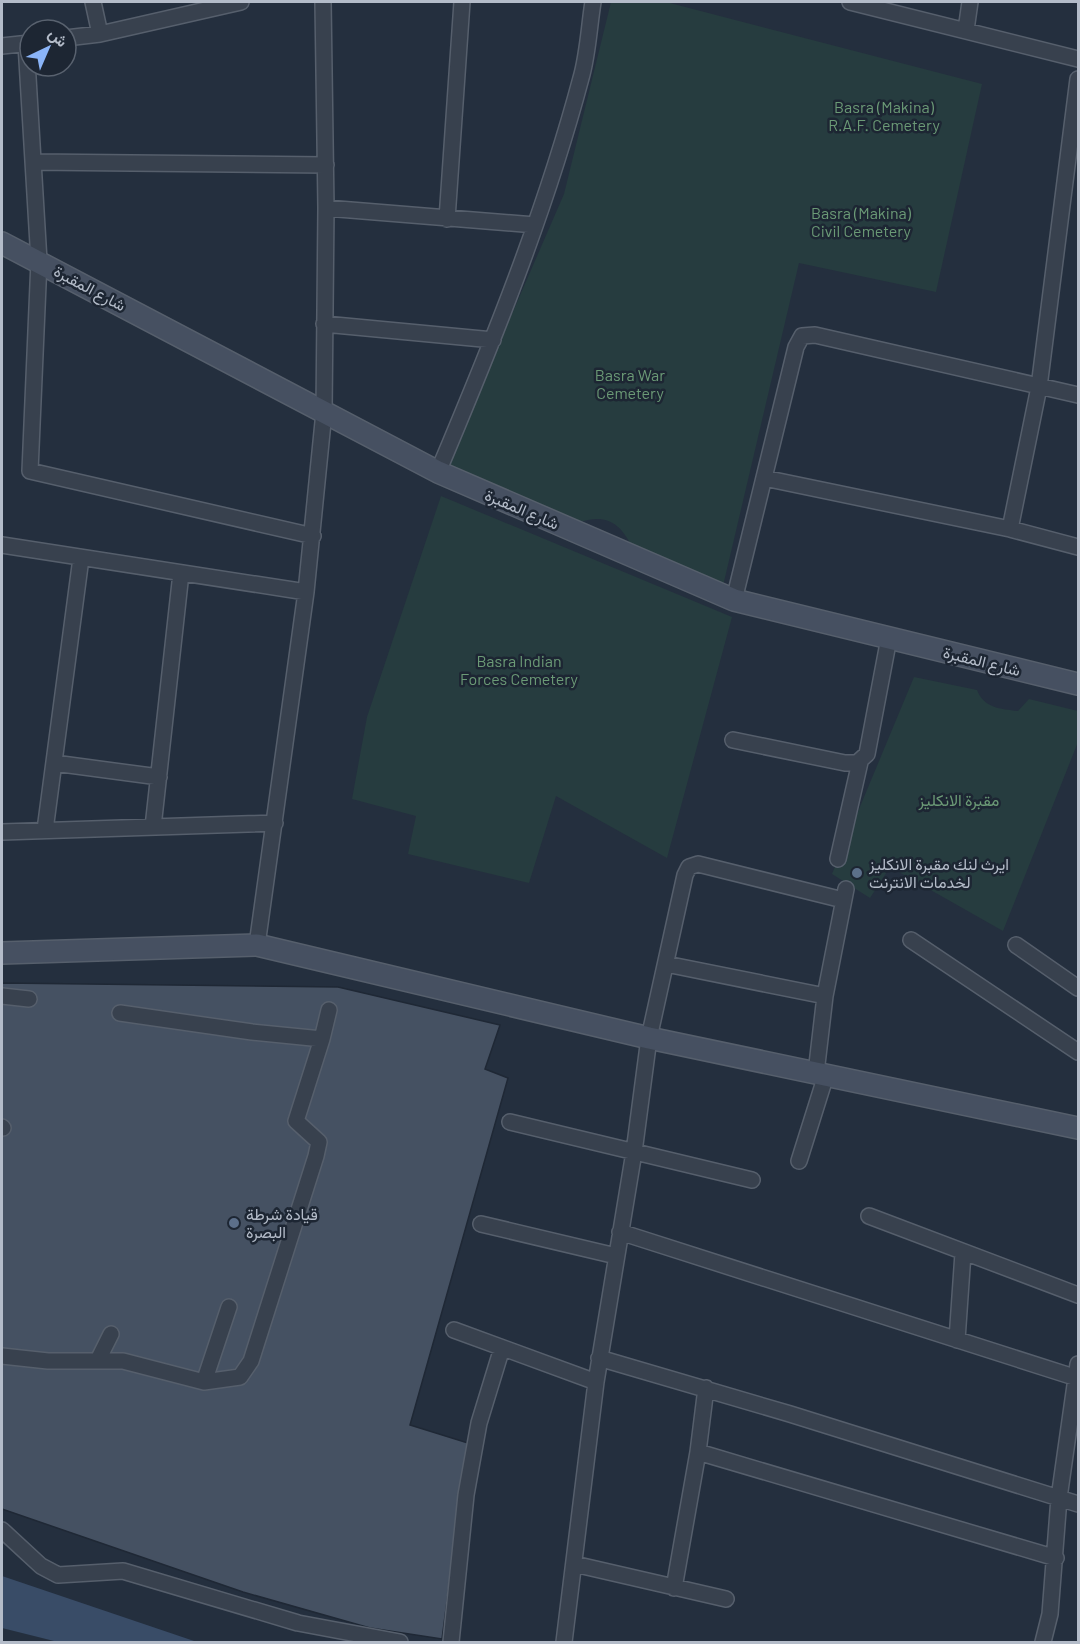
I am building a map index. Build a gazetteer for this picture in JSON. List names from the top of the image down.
{
  "streets": {
    "main road": ["شارع المقبرة"]
  },
  "parks": [
    "Basra (Makina) R.A.F. Cemetery",
    "Basra (Makina) Civil Cemetery",
    "Basra War Cemetery",
    "Basra Indian Forces Cemetery",
    "مقبرة الانكليز"
  ],
  "places": ["ايرث لنك مقبرة الانكليز لخدمات الانترنت", "قيادة شرطة البصرة"],
  "north": "top right"
}
